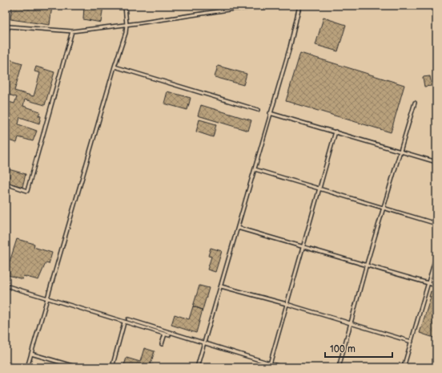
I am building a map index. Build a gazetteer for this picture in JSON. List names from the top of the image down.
{
  "scale_bar": "100 m"
}
